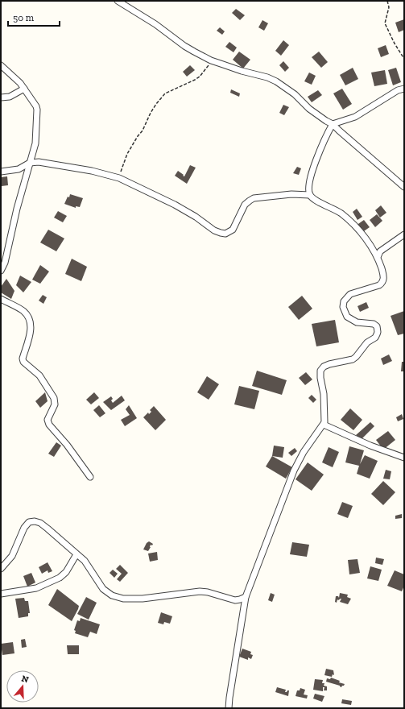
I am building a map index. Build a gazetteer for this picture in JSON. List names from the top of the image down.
{
  "scale_bar": "50 m",
  "north": "top"
}
